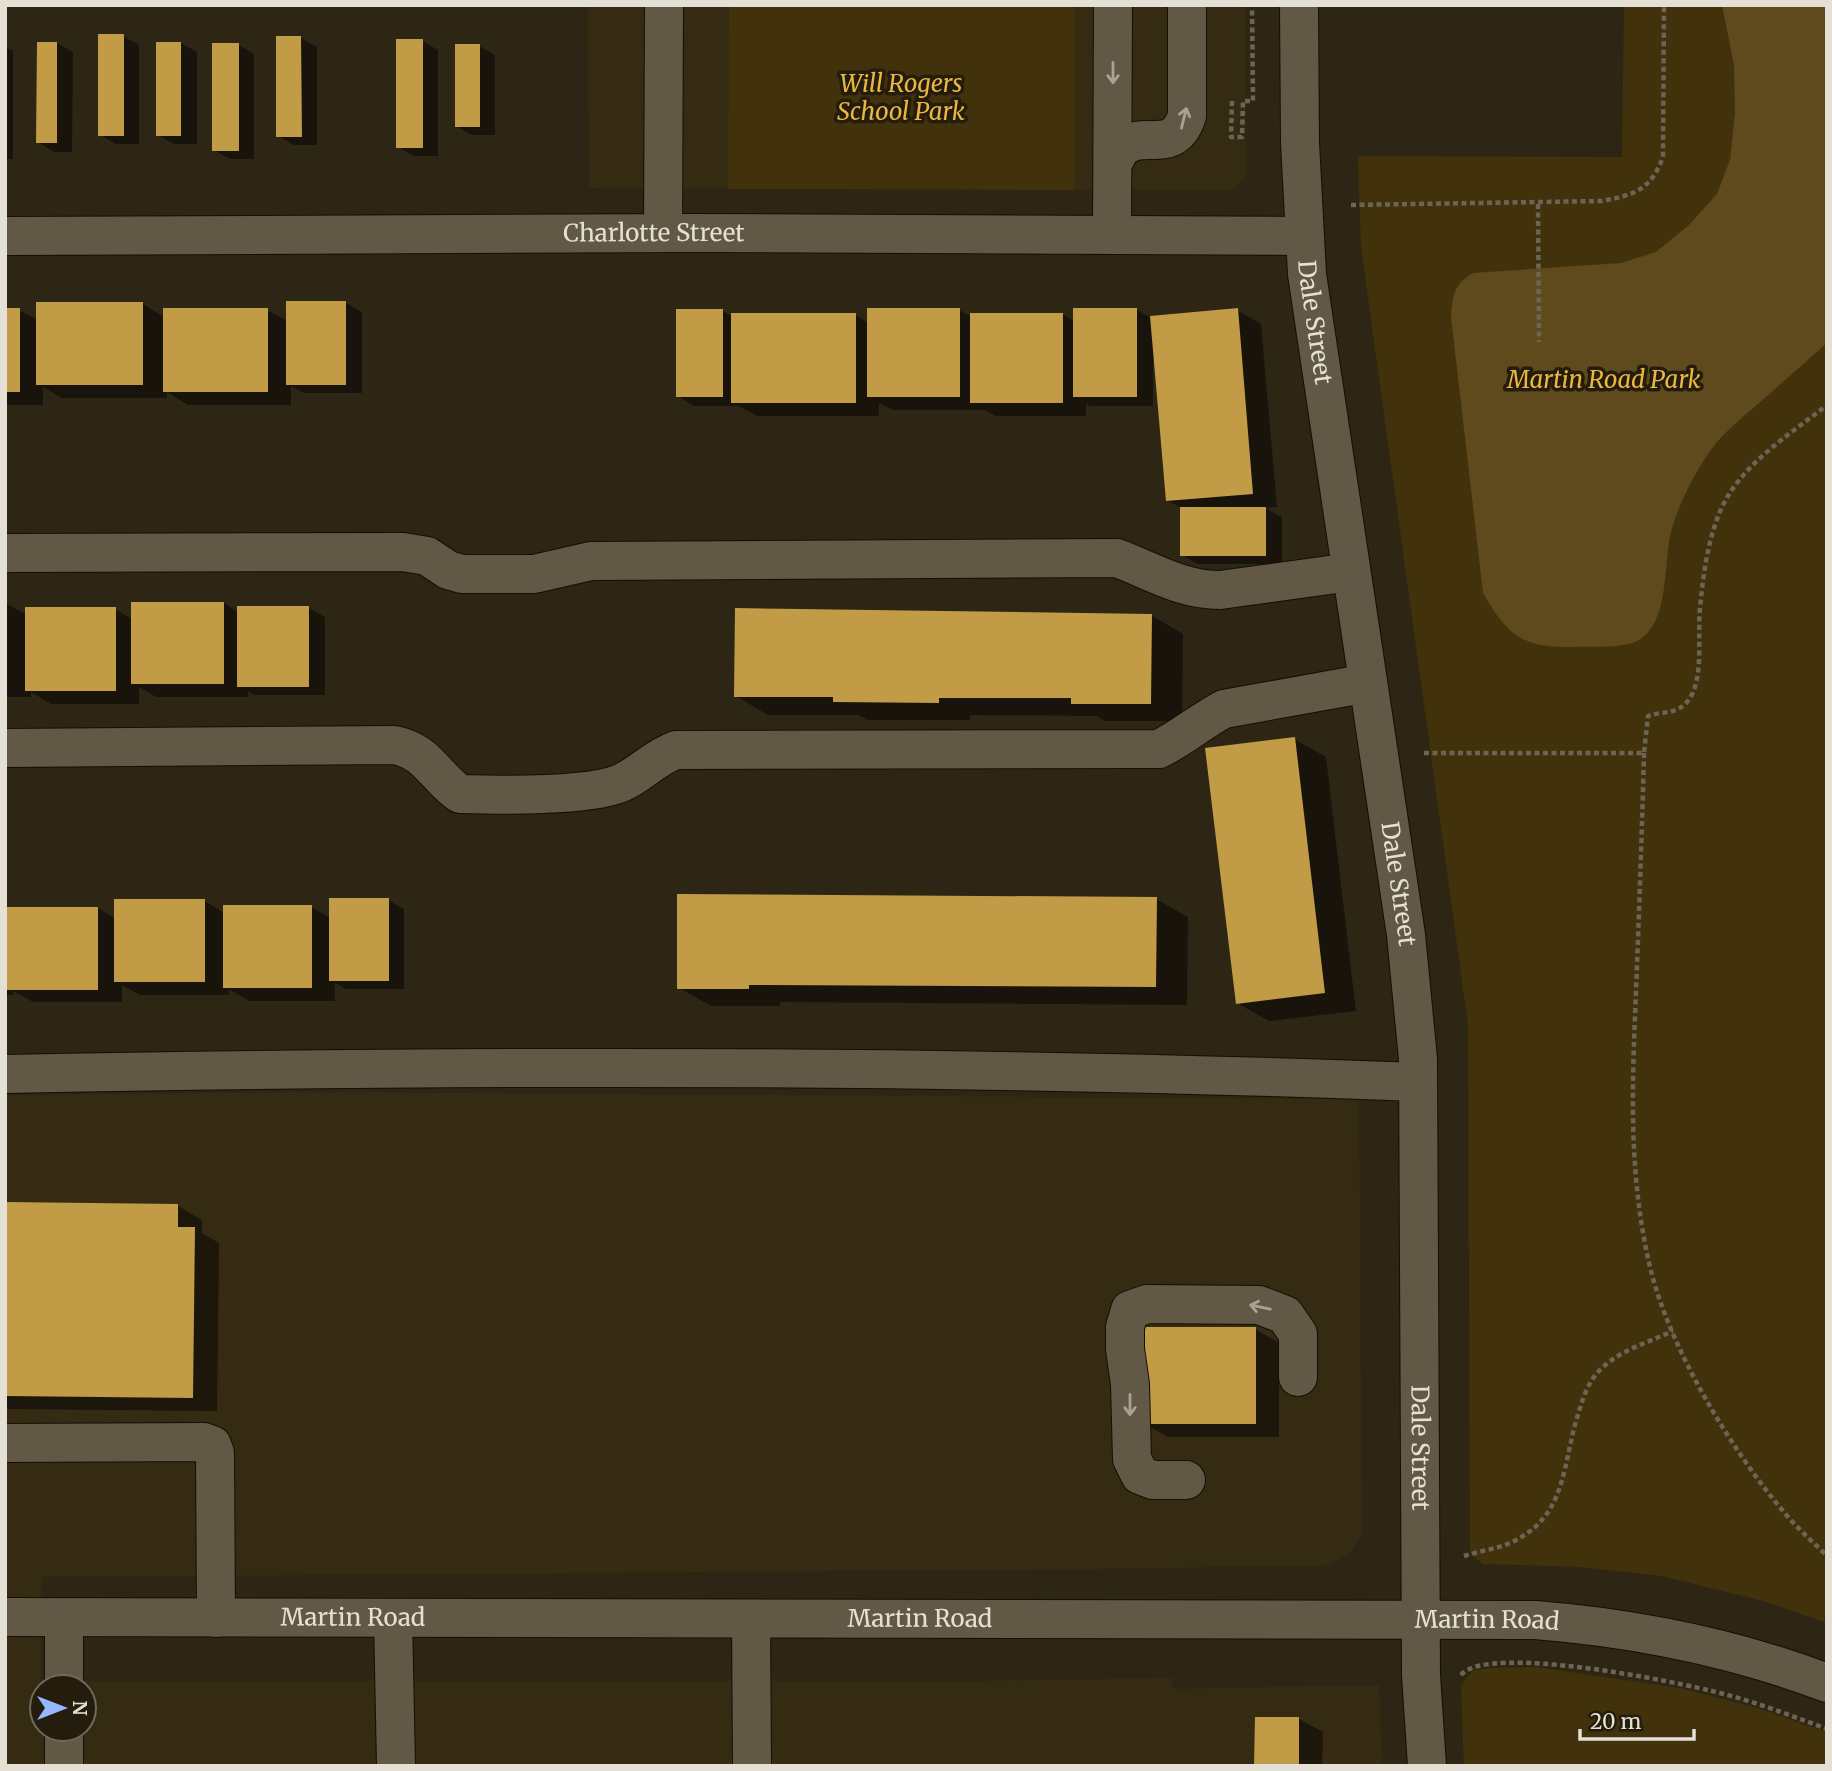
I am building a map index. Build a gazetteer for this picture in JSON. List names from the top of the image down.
{
  "streets": {
    "street": ["Charlotte Street", "Dale Street", "Martin Road"]
  },
  "crossings": [
    ["Charlotte Street", "Dale Street"],
    ["Dale Street", "Martin Road"]
  ],
  "parks": ["Will Rogers School Park", "Martin Road Park"],
  "scale_bar": "20 m",
  "north": "right"
}
